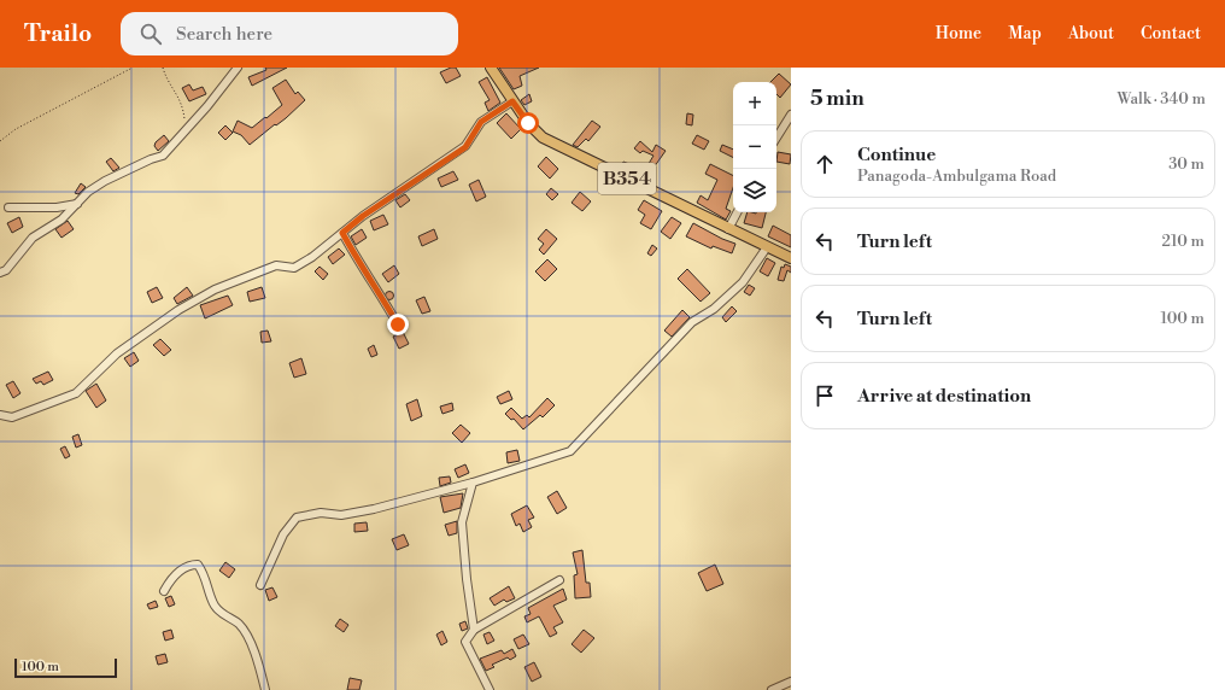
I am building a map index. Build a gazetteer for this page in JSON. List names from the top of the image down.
{
  "streets": {
    "main road": ["B354"]
  },
  "scale_bar": "100 m",
  "page": {
    "header": "Trailo",
    "search": "Search here",
    "nav": [
      "Home",
      "Map",
      "About",
      "Contact"
    ],
    "heading": ["5 min", "Walk · 340 m"],
    "map_buttons": ["+", "−"],
    "list": [
      ["Continue", "Panagoda-Ambulgama Road", "30 m"],
      ["Turn left", "210 m"],
      ["Turn left", "100 m"],
      "Arrive at destination"
    ],
    "scale": "100 m"
  }
}
